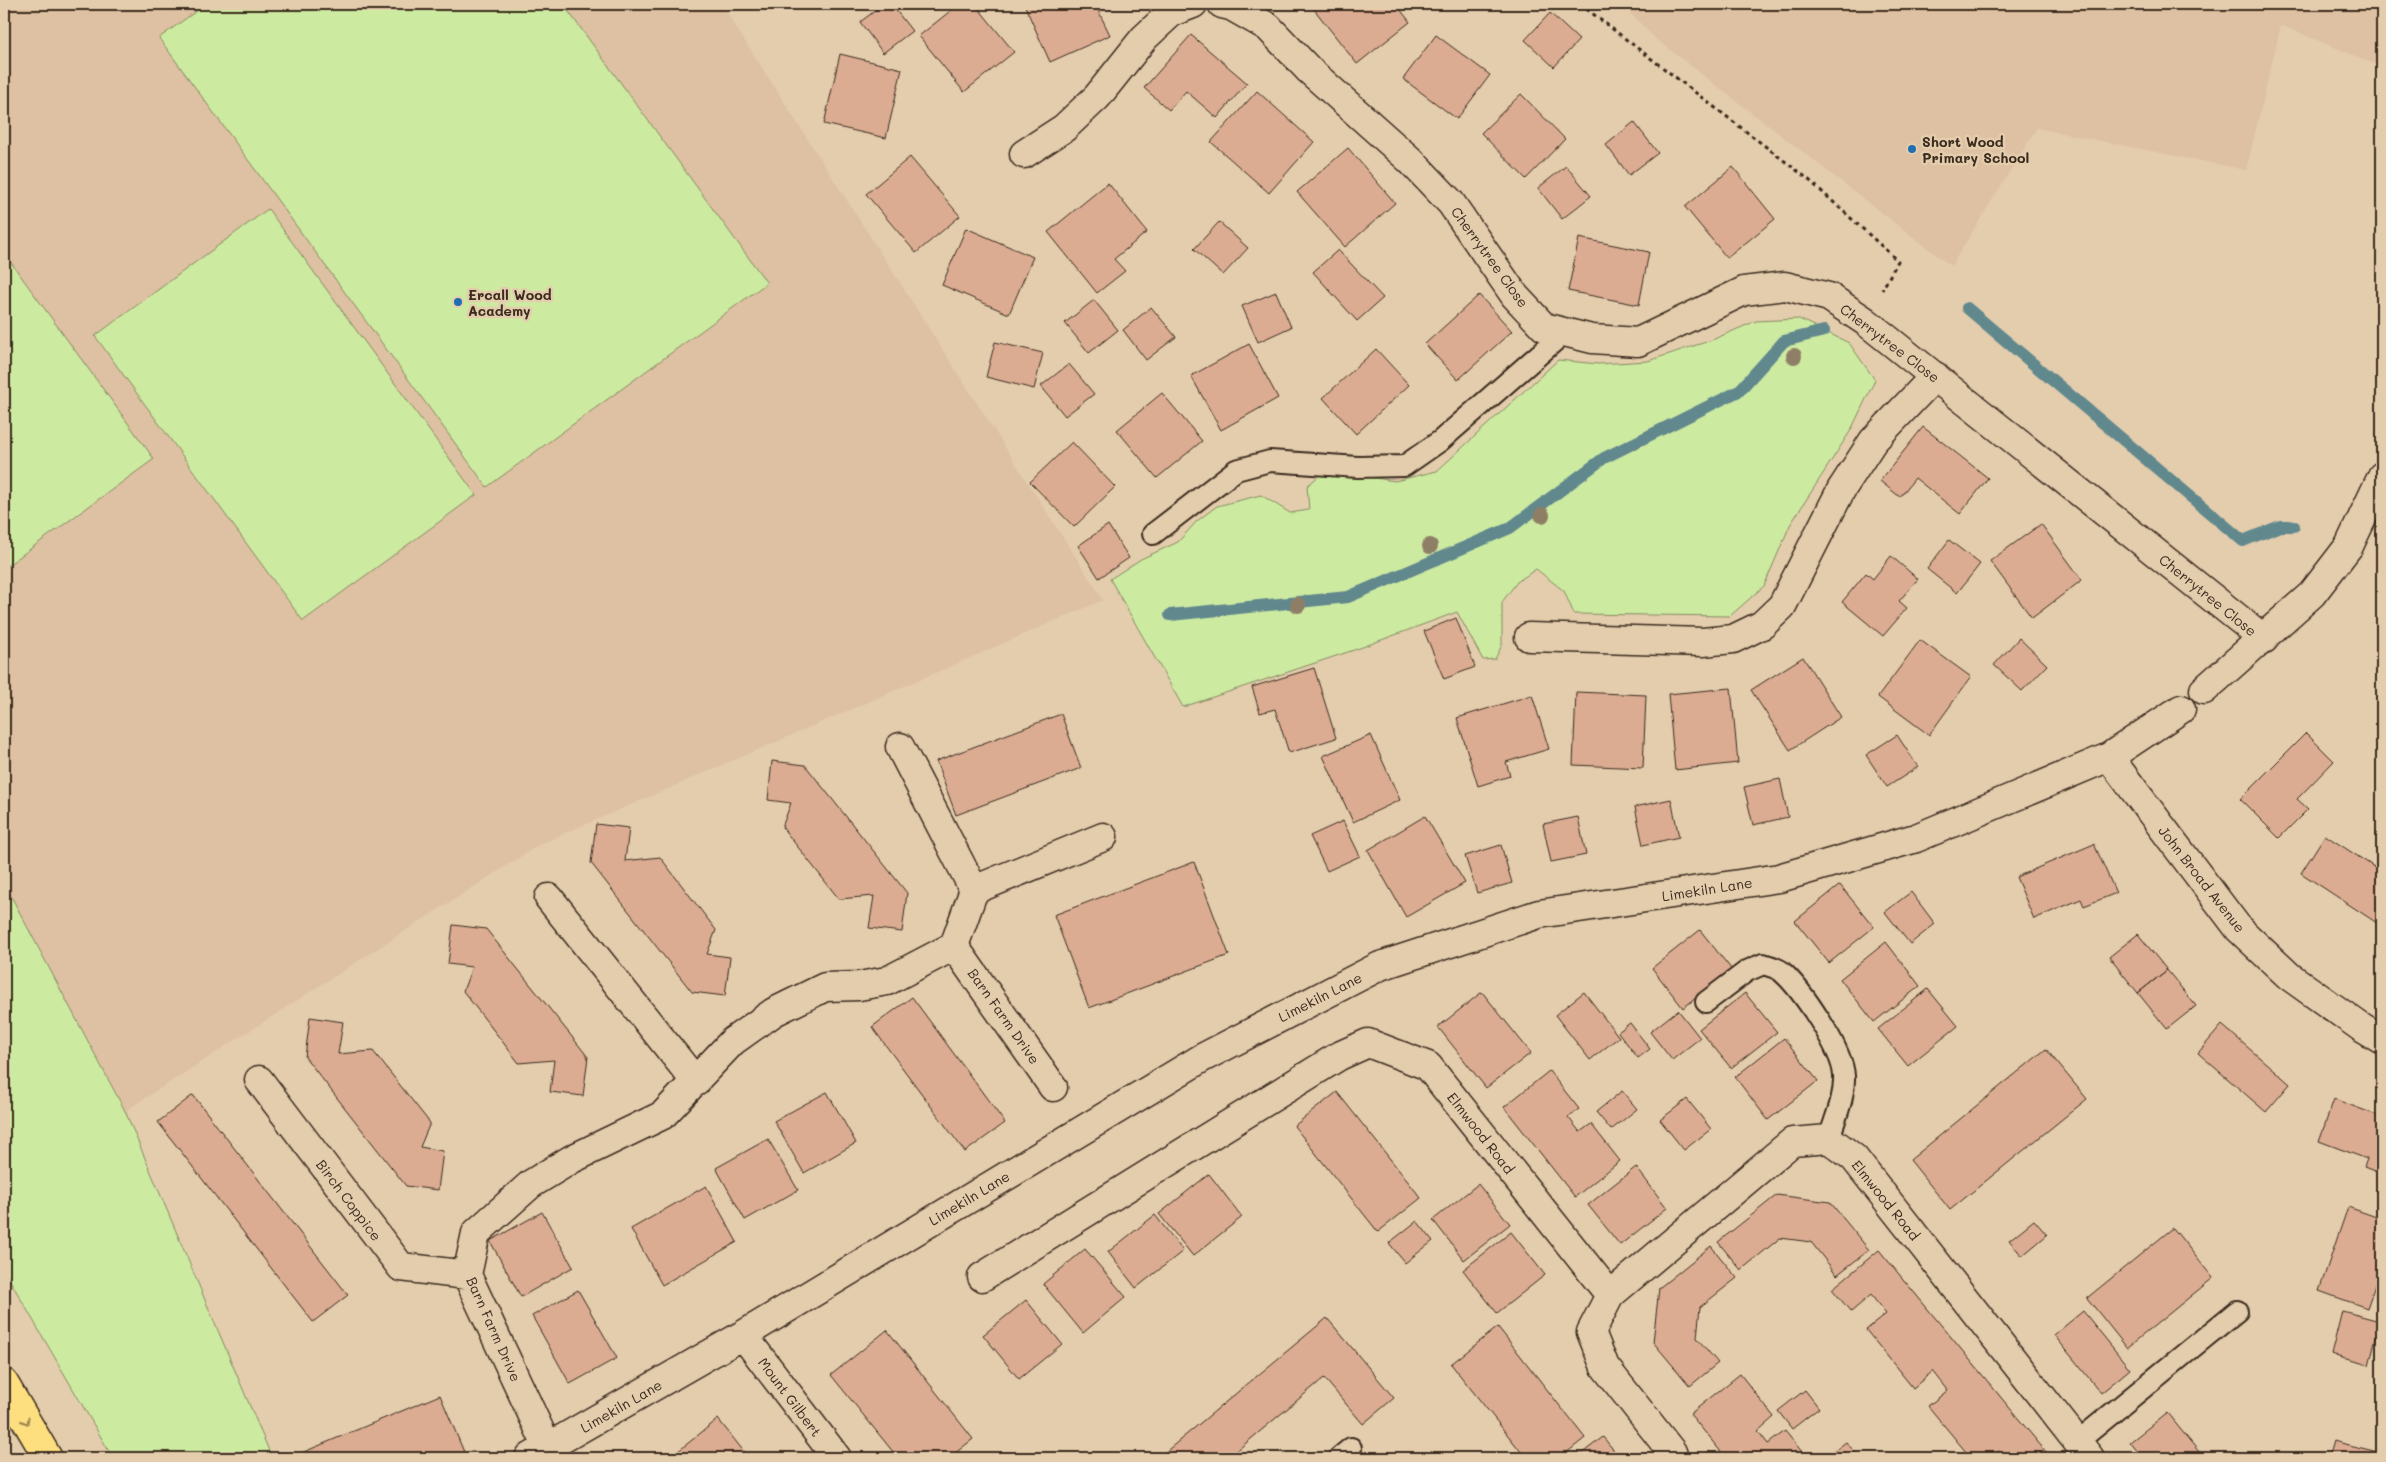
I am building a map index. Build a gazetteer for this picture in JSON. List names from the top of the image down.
{
  "streets": {
    "street": [
      "Cherrytree Close",
      "John Broad Avenue",
      "Limekiln Lane",
      "Barn Farm Drive",
      "Elmwood Road",
      "Birch Coppice",
      "Mount Gilbert"
    ]
  },
  "crossings": [
    ["John Broad Avenue", "Limekiln Lane"],
    ["Limekiln Lane", "Barn Farm Drive"],
    ["Limekiln Lane", "Mount Gilbert"],
    ["Barn Farm Drive", "Birch Coppice"]
  ],
  "places": ["Short Wood Primary School", "Ercall Wood Academy"]
}
